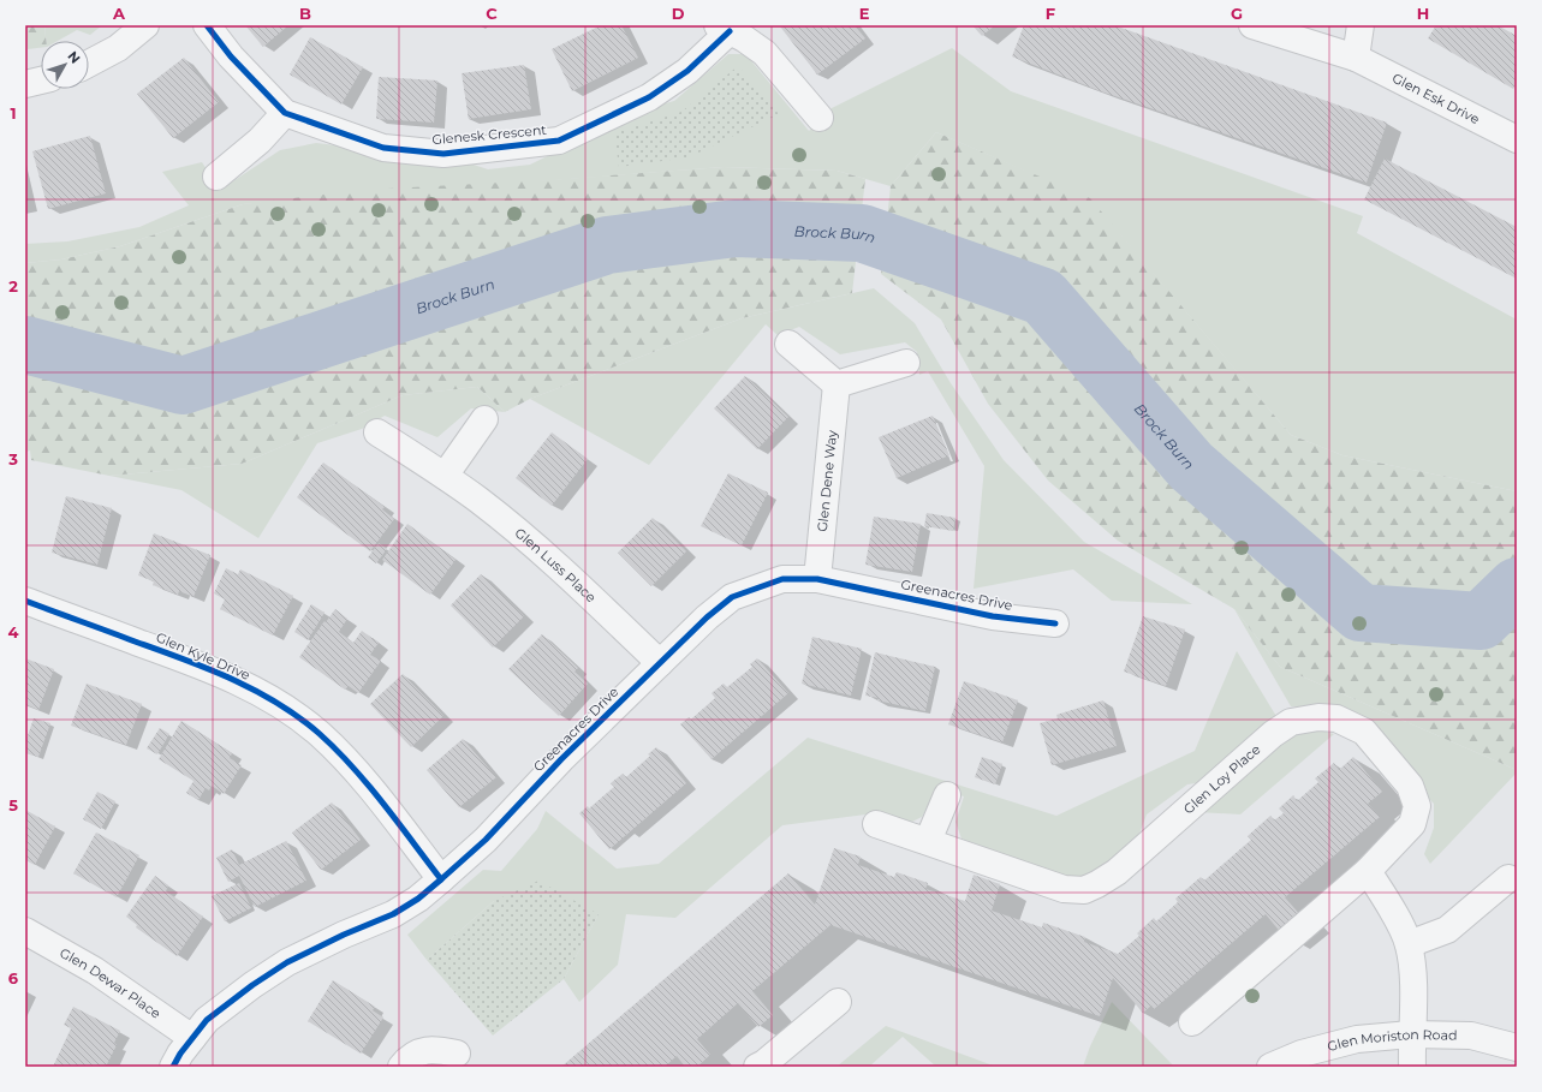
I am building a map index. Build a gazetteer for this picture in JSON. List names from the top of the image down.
{
  "streets": {
    "street": [
      "Glen Esk Drive",
      "Glenesk Crescent",
      "Glen Dene Way",
      "Glen Luss Place",
      "Greenacres Drive",
      "Glen Kyle Drive",
      "Glen Loy Place",
      "Glen Dewar Place",
      "Glen Moriston Road"
    ]
  },
  "crossings": [
    ["Glen Dene Way", "Greenacres Drive"],
    ["Glen Luss Place", "Greenacres Drive"],
    ["Greenacres Drive", "Glen Kyle Drive"],
    ["Greenacres Drive", "Glen Dewar Place"]
  ],
  "water": ["Brock Burn"],
  "north": "top right",
  "grid": {
    "columns": [
      "A",
      "B",
      "C",
      "D",
      "E",
      "F",
      "G",
      "H"
    ],
    "rows": [
      "1",
      "2",
      "3",
      "4",
      "5",
      "6"
    ]
  }
}
